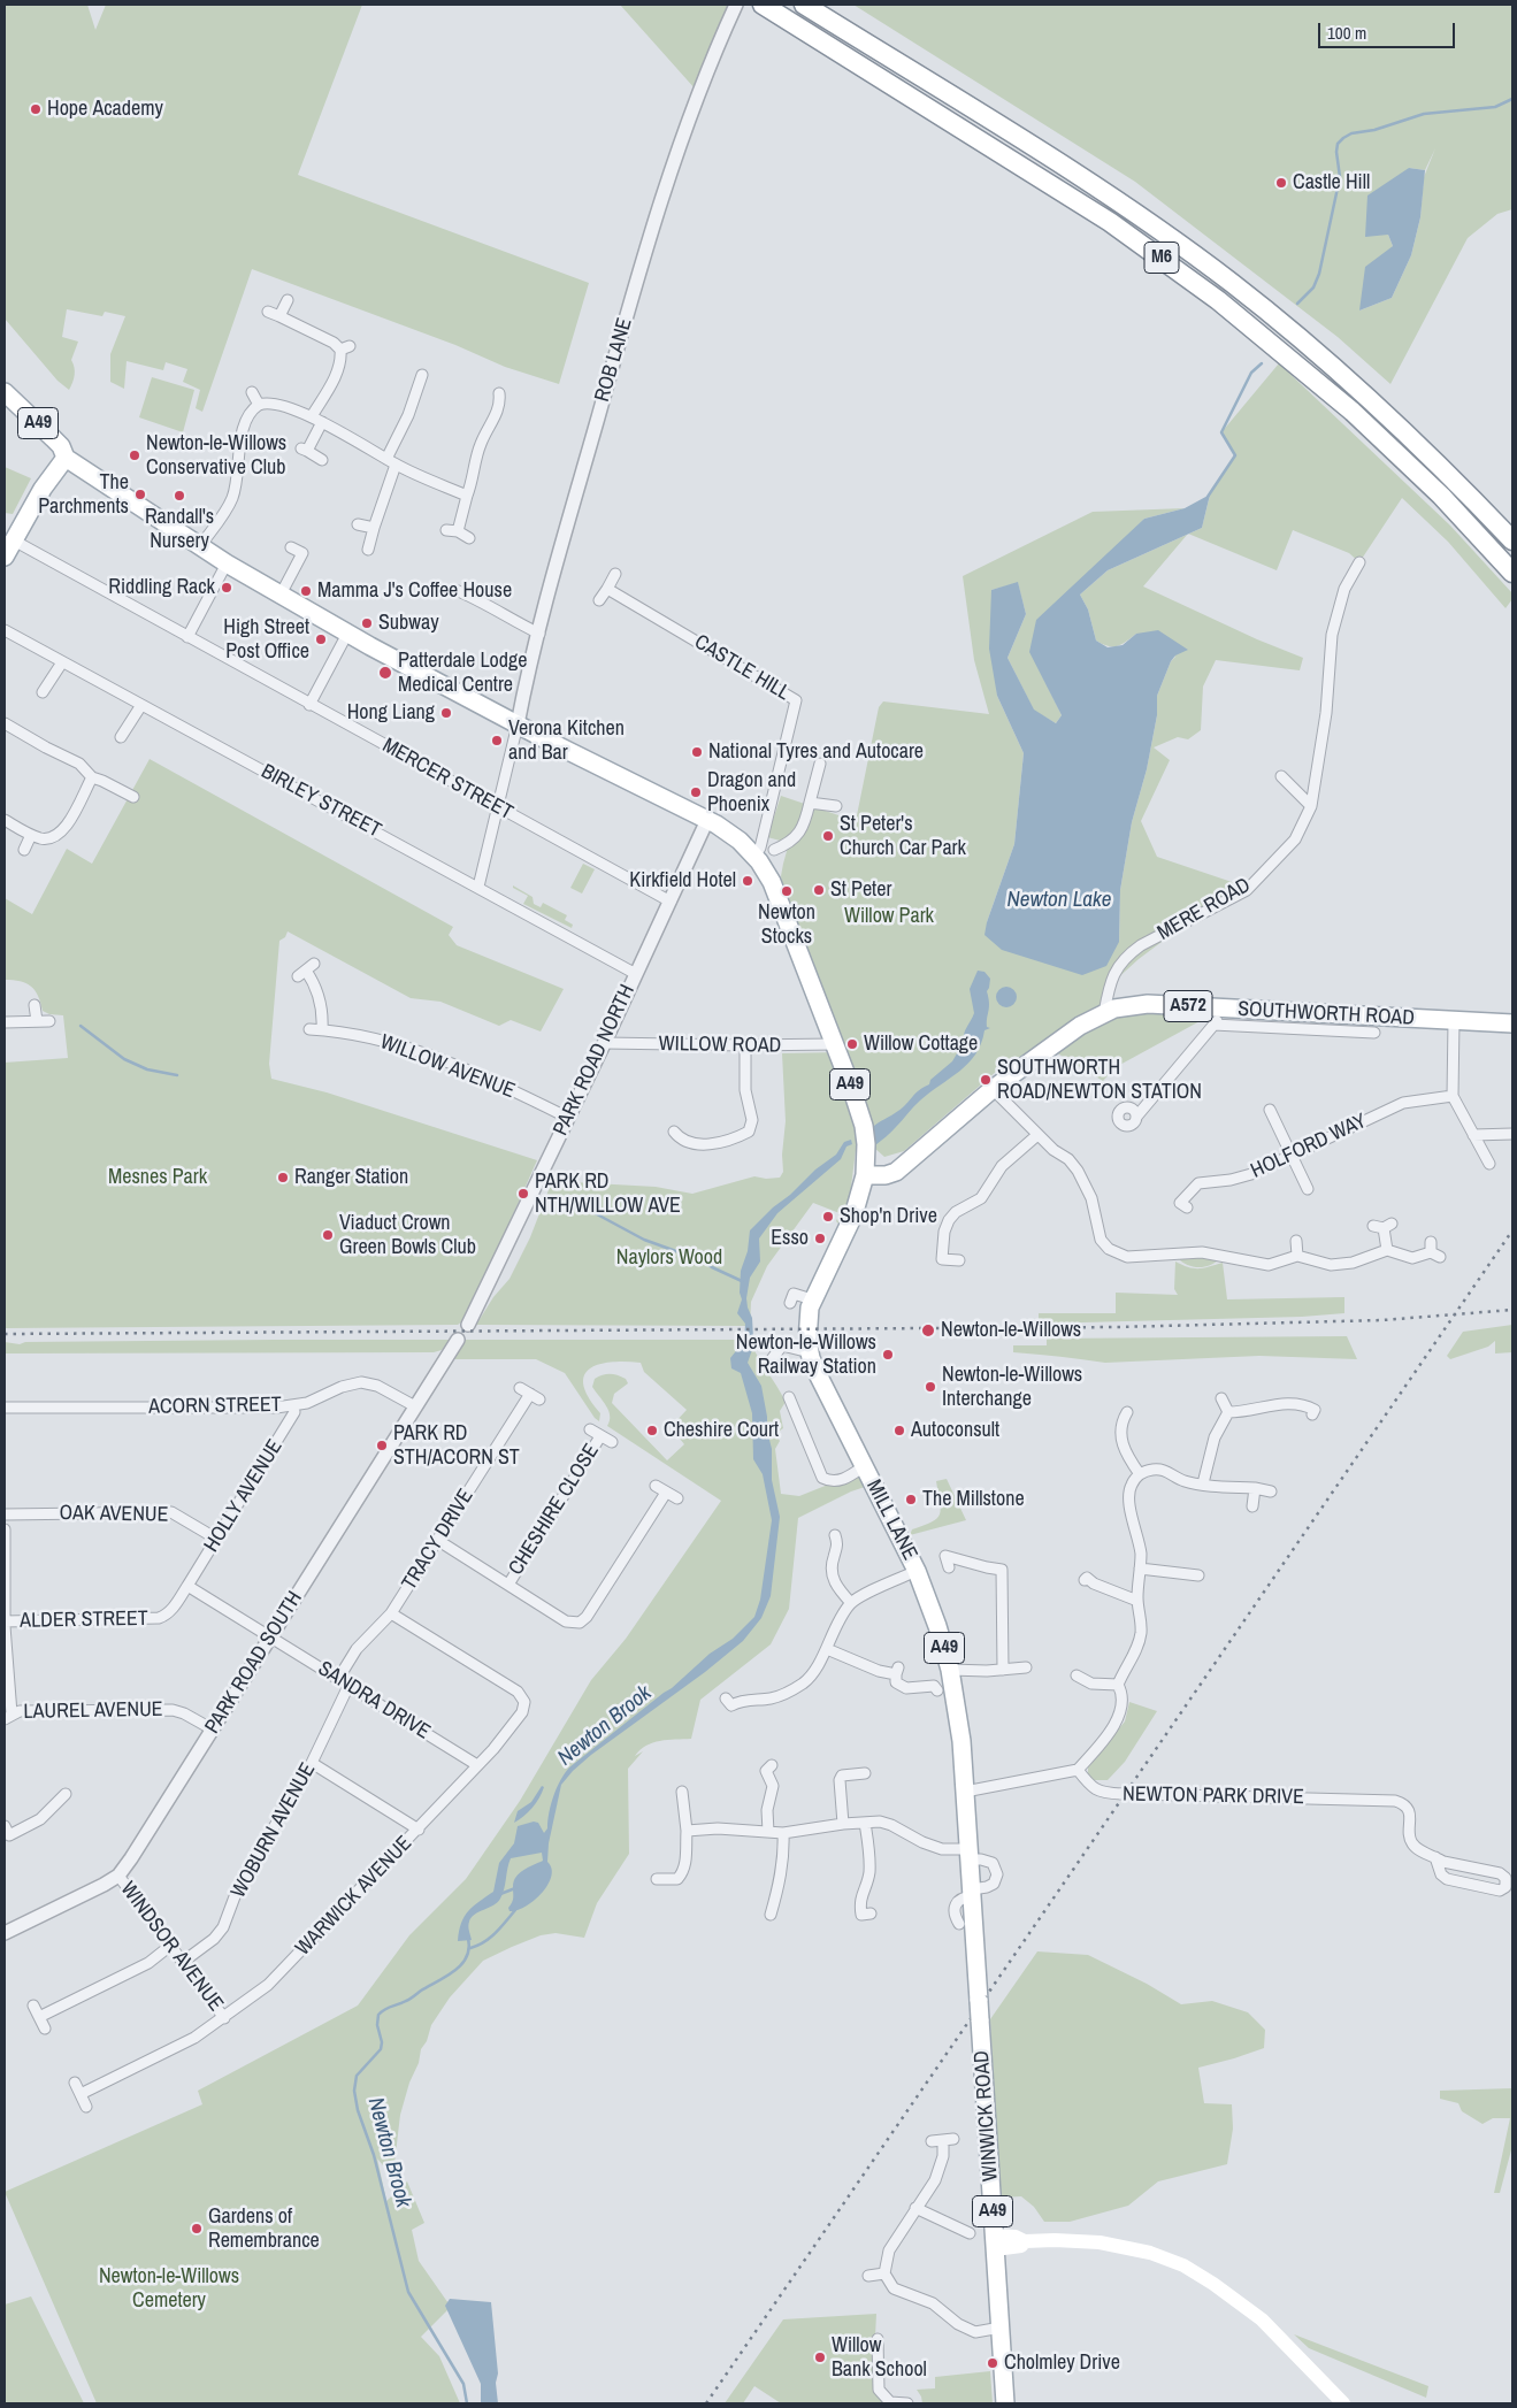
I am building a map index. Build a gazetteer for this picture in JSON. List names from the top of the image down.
{
  "streets": {
    "highway": ["M6"],
    "main road": [
      "A49",
      "A572",
      "SOUTHWORTH ROAD",
      "MILL LANE",
      "WINWICK ROAD"
    ],
    "street": [
      "ROB LANE",
      "CASTLE HILL",
      "MERCER STREET",
      "BIRLEY STREET",
      "MERE ROAD",
      "WILLOW ROAD",
      "PARK ROAD NORTH",
      "WILLOW AVENUE",
      "HOLFORD WAY",
      "ACORN STREET",
      "HOLLY AVENUE",
      "CHESHIRE CLOSE",
      "OAK AVENUE",
      "TRACY DRIVE",
      "ALDER STREET",
      "PARK ROAD SOUTH",
      "SANDRA DRIVE",
      "LAUREL AVENUE",
      "NEWTON PARK DRIVE",
      "WOBURN AVENUE",
      "WARWICK AVENUE",
      "WINDSOR AVENUE"
    ]
  },
  "crossings": [
    ["ROB LANE", "A49"],
    ["A49", "CASTLE HILL"],
    ["A49", "SOUTHWORTH ROAD"],
    ["A49", "WILLOW ROAD"],
    ["A49", "PARK ROAD NORTH"],
    ["A49", "MILL LANE"],
    ["MERCER STREET", "PARK ROAD NORTH"],
    ["BIRLEY STREET", "PARK ROAD NORTH"],
    ["MERE ROAD", "SOUTHWORTH ROAD"],
    ["SOUTHWORTH ROAD", "MILL LANE"],
    ["WILLOW ROAD", "PARK ROAD NORTH"],
    ["PARK ROAD NORTH", "WILLOW AVENUE"],
    ["ACORN STREET", "HOLLY AVENUE"],
    ["ACORN STREET", "PARK ROAD SOUTH"],
    ["HOLLY AVENUE", "OAK AVENUE"],
    ["HOLLY AVENUE", "ALDER STREET"],
    ["MILL LANE", "WINWICK ROAD"],
    ["TRACY DRIVE", "SANDRA DRIVE"],
    ["TRACY DRIVE", "WARWICK AVENUE"],
    ["PARK ROAD SOUTH", "SANDRA DRIVE"],
    ["PARK ROAD SOUTH", "LAUREL AVENUE"],
    ["PARK ROAD SOUTH", "WINDSOR AVENUE"],
    ["SANDRA DRIVE", "WOBURN AVENUE"],
    ["SANDRA DRIVE", "WARWICK AVENUE"],
    ["WOBURN AVENUE", "WINDSOR AVENUE"],
    ["WARWICK AVENUE", "WINDSOR AVENUE"]
  ],
  "water": ["Newton Lake", "Newton Brook"],
  "parks": [
    "Willow Park",
    "Mesnes Park",
    "Naylors Wood",
    "Newton-le-Willows Cemetery"
  ],
  "places": [
    "Hope Academy",
    "Castle Hill",
    "Newton-le-Willows Conservative Club",
    "The Parchments",
    "Randall's Nursery",
    "Riddling Rack",
    "Mamma J's Coffee House",
    "Subway",
    "High Street Post Office",
    "Patterdale Lodge Medical Centre",
    "Hong Liang",
    "Verona Kitchen and Bar",
    "National Tyres and Autocare",
    "Dragon and Phoenix",
    "St Peter's Church Car Park",
    "Kirkfield Hotel",
    "St Peter",
    "Newton Stocks",
    "Willow Cottage",
    "SOUTHWORTH ROAD/NEWTON STATION",
    "Ranger Station",
    "PARK RD NTH/WILLOW AVE",
    "Shop'n Drive",
    "Viaduct Crown Green Bowls Club",
    "Esso",
    "Newton-le-Willows",
    "Newton-le-Willows Railway Station",
    "Newton-le-Willows Interchange",
    "Cheshire Court",
    "Autoconsult",
    "PARK RD STH/ACORN ST",
    "The Millstone",
    "Gardens of Remembrance",
    "Willow Bank School",
    "Cholmley Drive"
  ],
  "scale_bar": "100 m"
}
